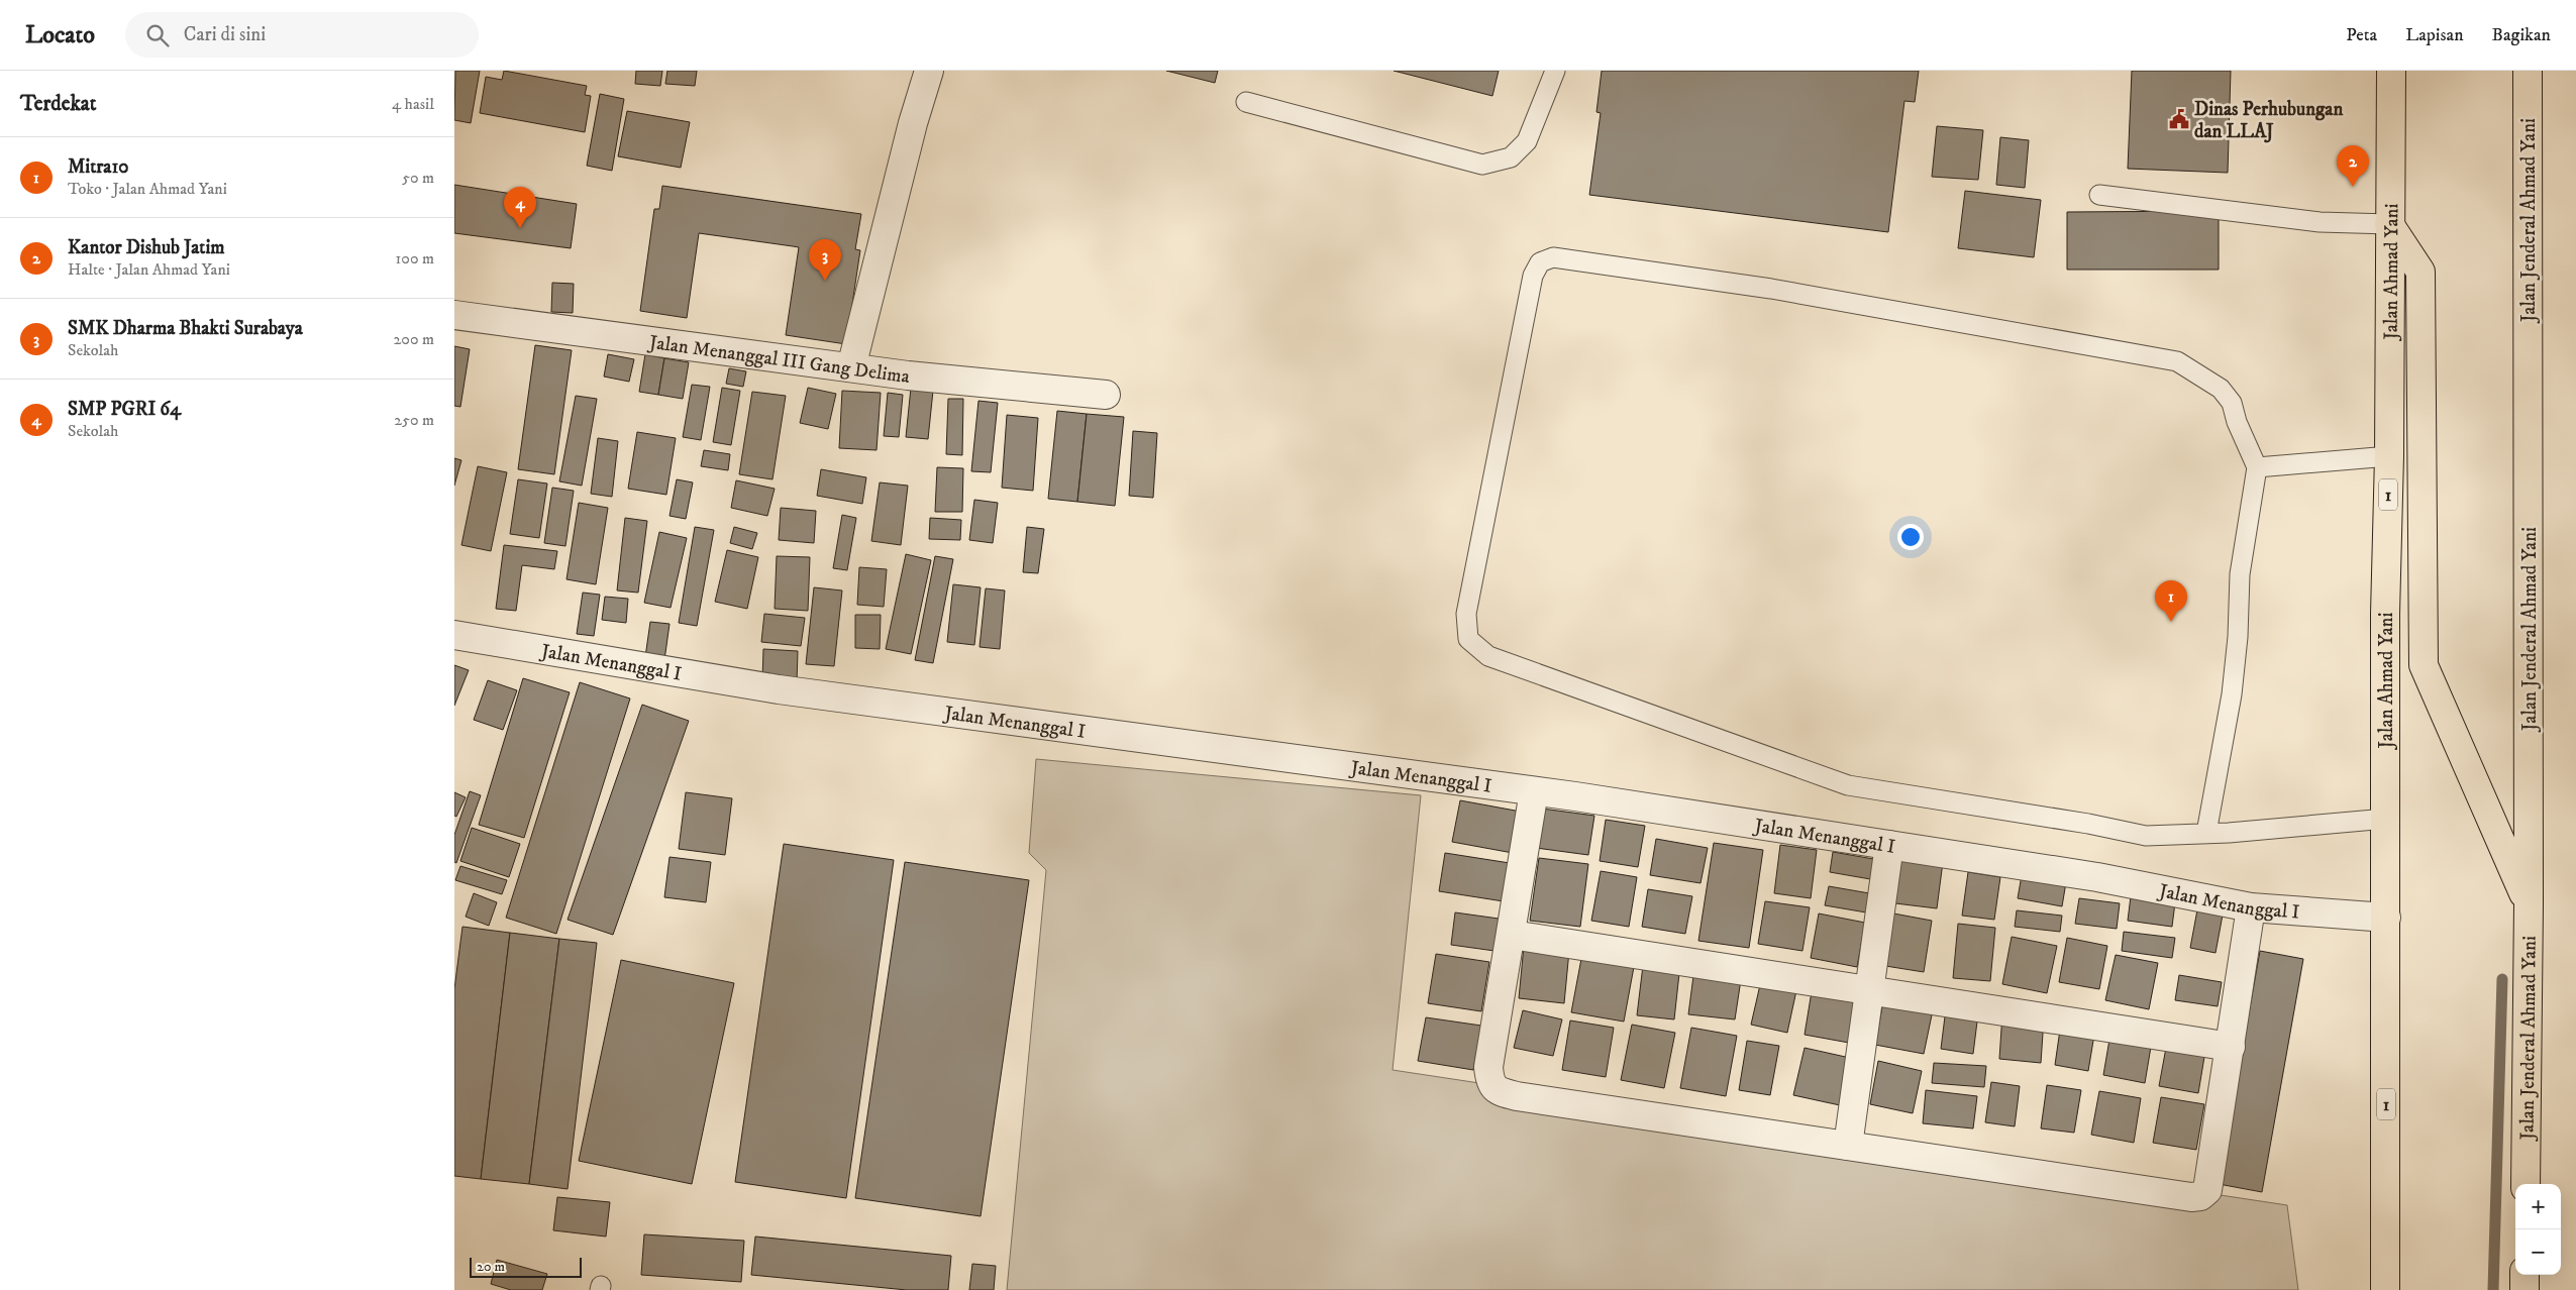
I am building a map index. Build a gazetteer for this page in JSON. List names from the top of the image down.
{
  "streets": {
    "highway": ["Jalan Jenderal Ahmad Yani", "Jalan Ahmad Yani", "1"],
    "street": ["Jalan Menanggal III Gang Delima", "Jalan Menanggal I"]
  },
  "crossings": [
    ["Jalan Ahmad Yani", "Jalan Menanggal I"]
  ],
  "places": {
    "public building": ["Dinas Perhubungan dan LLAJ"]
  },
  "scale_bar": "20 m",
  "page": {
    "header": "Locato",
    "search": "Cari di sini",
    "nav": ["Peta", "Lapisan", "Bagikan"],
    "heading": ["Terdekat", "4 hasil"],
    "list": [
      {
        "mark": "1",
        "name": "Mitra10",
        "note": "Toko · Jalan Ahmad Yani",
        "value": "50 m"
      },
      {
        "mark": "2",
        "name": "Kantor Dishub Jatim",
        "note": "Halte · Jalan Ahmad Yani",
        "value": "100 m"
      },
      {
        "mark": "3",
        "name": "SMK Dharma Bhakti Surabaya",
        "note": "Sekolah",
        "value": "200 m"
      },
      {
        "mark": "4",
        "name": "SMP PGRI 64",
        "note": "Sekolah",
        "value": "250 m"
      }
    ],
    "pins": [
      "2",
      "4",
      "3",
      "1"
    ],
    "map_buttons": ["+", "−"],
    "scale": "20 m"
  }
}
